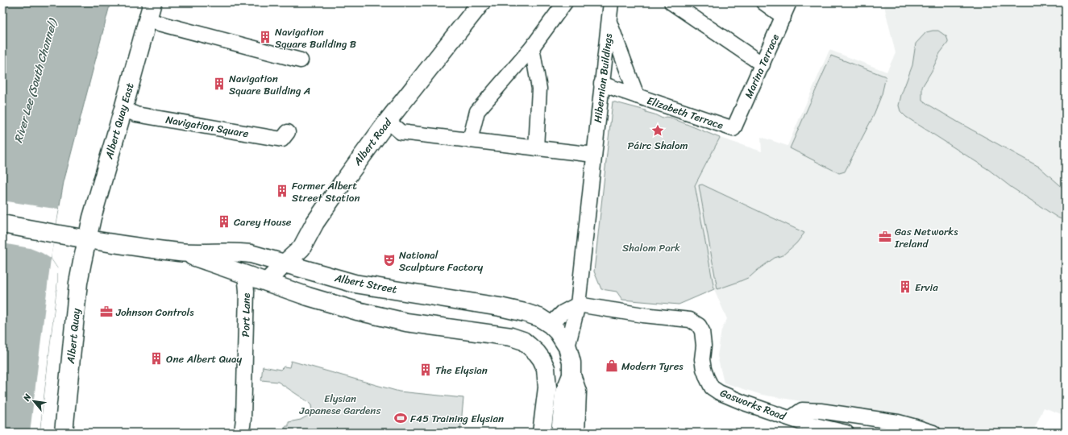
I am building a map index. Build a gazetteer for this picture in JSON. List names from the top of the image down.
{
  "streets": {
    "main road": [
      "Albert Quay East",
      "Albert Road",
      "Albert Street",
      "Albert Quay"
    ],
    "street": [
      "Marina Terrace",
      "Hibernian Buildings",
      "Elizabeth Terrace",
      "Navigation Square",
      "Port Lane",
      "Gasworks Road"
    ]
  },
  "crossings": [
    ["Marina Terrace", "Elizabeth Terrace"],
    ["Hibernian Buildings", "Elizabeth Terrace"],
    ["Hibernian Buildings", "Albert Street"],
    ["Hibernian Buildings", "Gasworks Road"],
    ["Albert Quay East", "Navigation Square"],
    ["Albert Quay East", "Albert Street"],
    ["Albert Quay East", "Albert Quay"],
    ["Albert Road", "Albert Street"],
    ["Albert Street", "Port Lane"],
    ["Albert Street", "Albert Quay"]
  ],
  "water": ["River Lee (South Channel)"],
  "parks": ["Shalom Park", "Elysian Japanese Gardens"],
  "places": {
    "building": [
      "Navigation Square Building B",
      "Navigation Square Building A",
      "Former Albert Street Station",
      "Carey House",
      "Ervia",
      "One Albert Quay",
      "The Elysian"
    ],
    "place": ["Páirc Shalom"],
    "office": ["Gas Networks Ireland", "Johnson Controls"],
    "theatre": ["National Sculpture Factory"],
    "shop": ["Modern Tyres"],
    "sports": ["F45 Training Elysian"]
  },
  "north": "top left"
}
